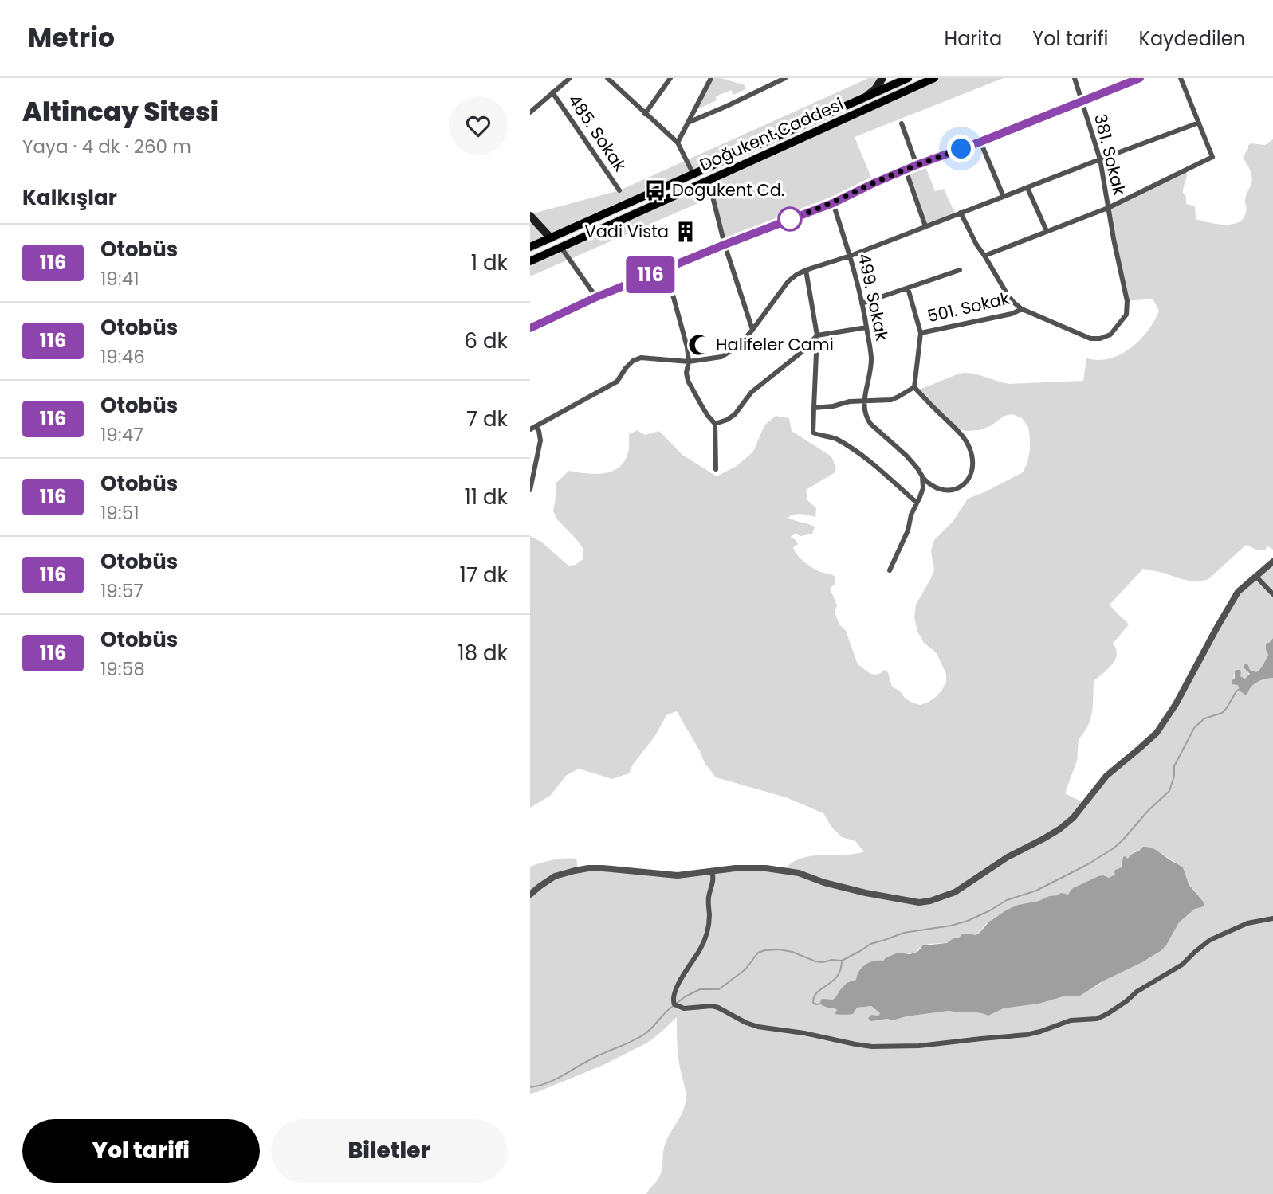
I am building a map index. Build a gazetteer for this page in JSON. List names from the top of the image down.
{
  "streets": {
    "main road": ["Doğukent Caddesi"],
    "street": [
      "485. Sokak",
      "381. Sokak",
      "499. Sokak",
      "501. Sokak"
    ]
  },
  "crossings": [
    ["381. Sokak", "501. Sokak"]
  ],
  "places": {
    "bus stop": ["Dogukent Cd."],
    "building": ["Vadi Vista"],
    "mosque": ["Halifeler Cami"]
  },
  "lines": ["bus line 116"],
  "page": {
    "header": "Metrio",
    "nav": ["Harita", "Yol tarifi", "Kaydedilen"],
    "heading": [
      ["Altincay Sitesi", "Yaya · 4 dk · 260 m"],
      "Kalkışlar"
    ],
    "on_map": "116",
    "list": [
      {
        "mark": "116",
        "name": "Otobüs",
        "note": "19:41",
        "value": "1 dk"
      },
      {
        "mark": "116",
        "name": "Otobüs",
        "note": "19:46",
        "value": "6 dk"
      },
      {
        "mark": "116",
        "name": "Otobüs",
        "note": "19:47",
        "value": "7 dk"
      },
      {
        "mark": "116",
        "name": "Otobüs",
        "note": "19:51",
        "value": "11 dk"
      },
      {
        "mark": "116",
        "name": "Otobüs",
        "note": "19:57",
        "value": "17 dk"
      },
      {
        "mark": "116",
        "name": "Otobüs",
        "note": "19:58",
        "value": "18 dk"
      }
    ],
    "buttons": ["Yol tarifi", "Biletler"]
  }
}
